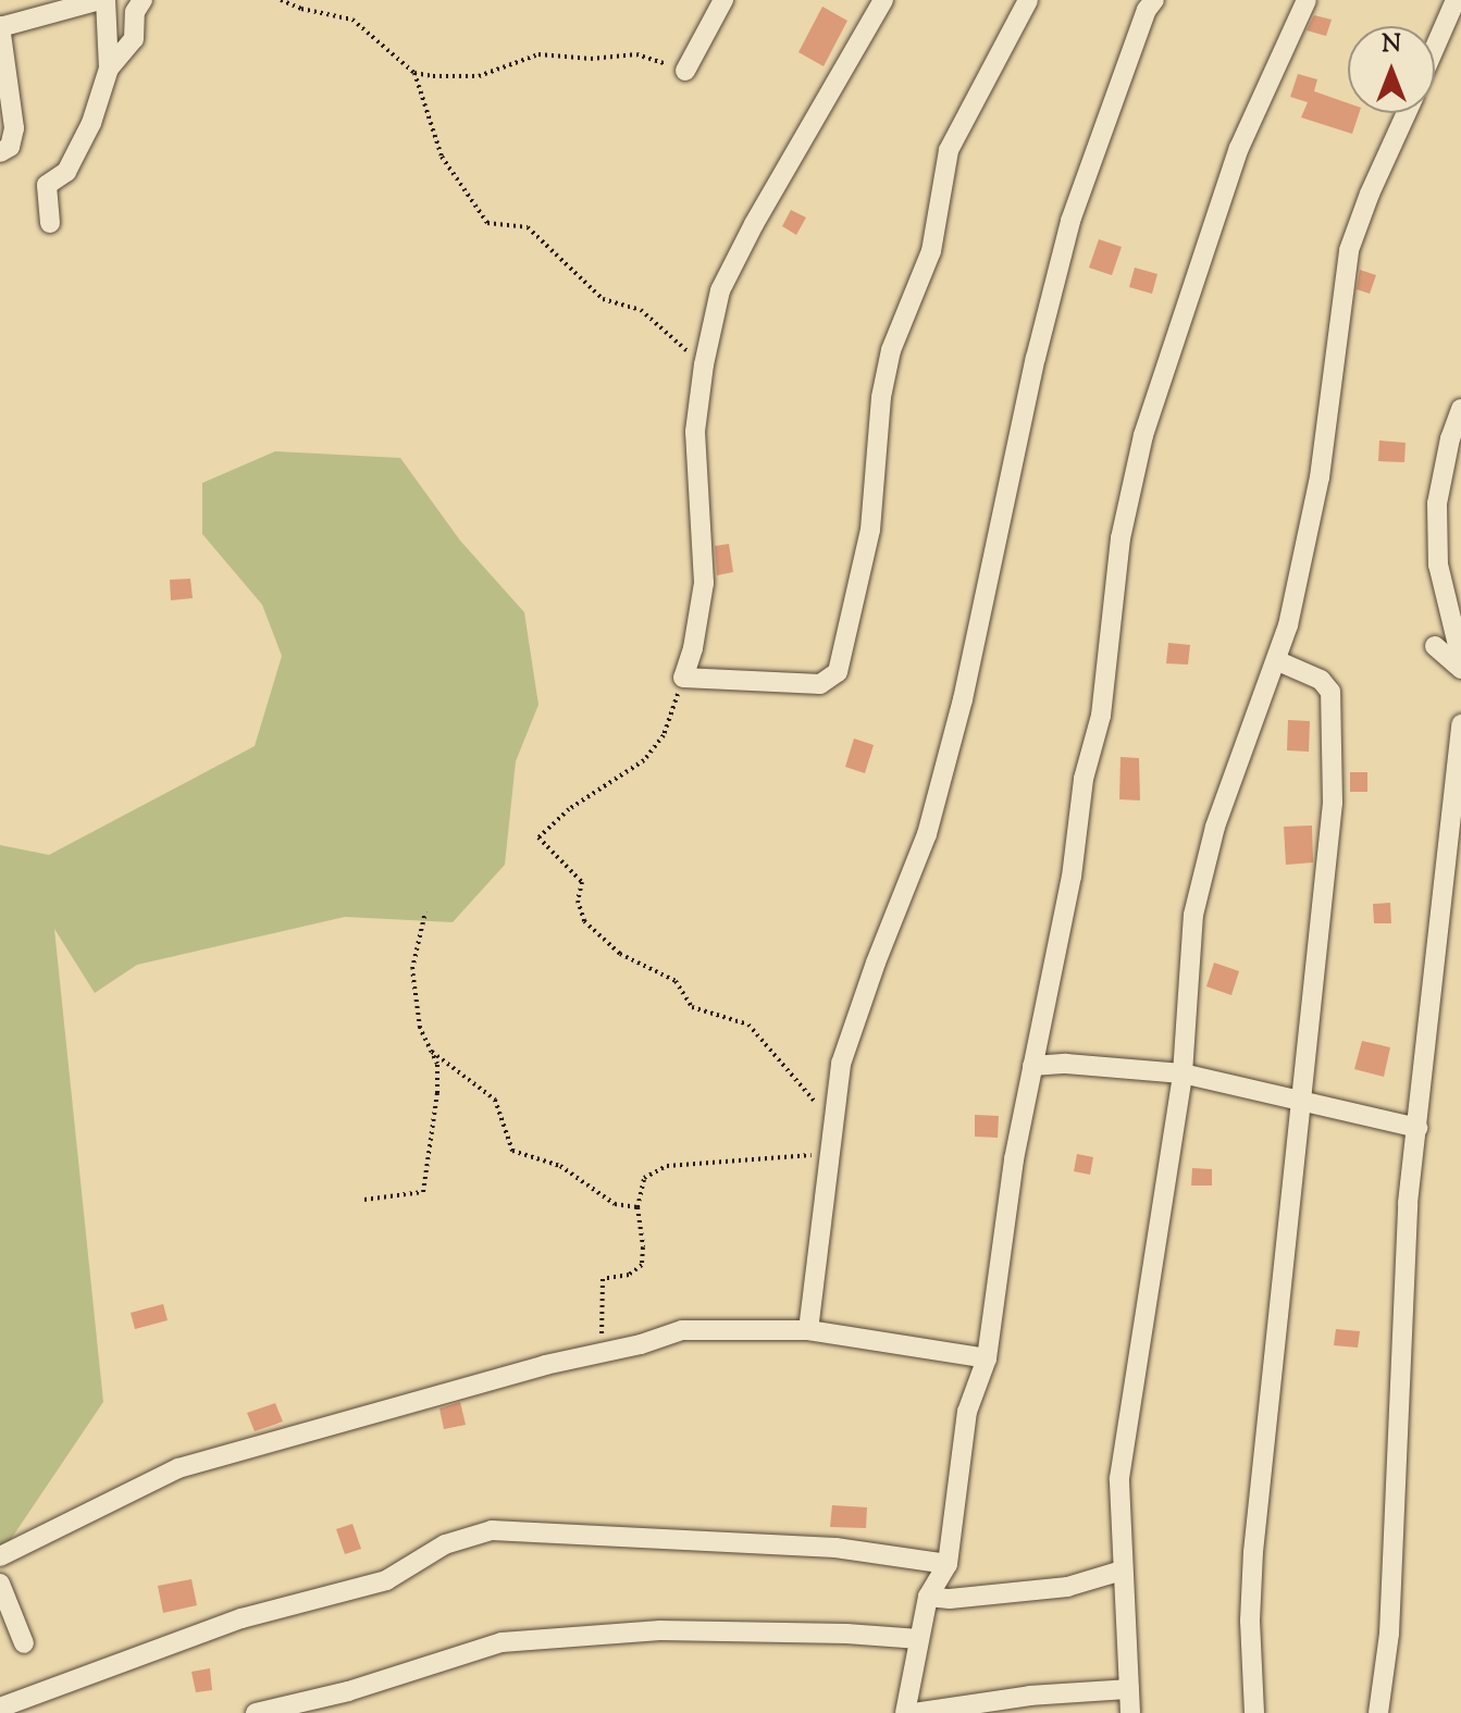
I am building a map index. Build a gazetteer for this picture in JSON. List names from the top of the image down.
{
  "north": "top"
}
